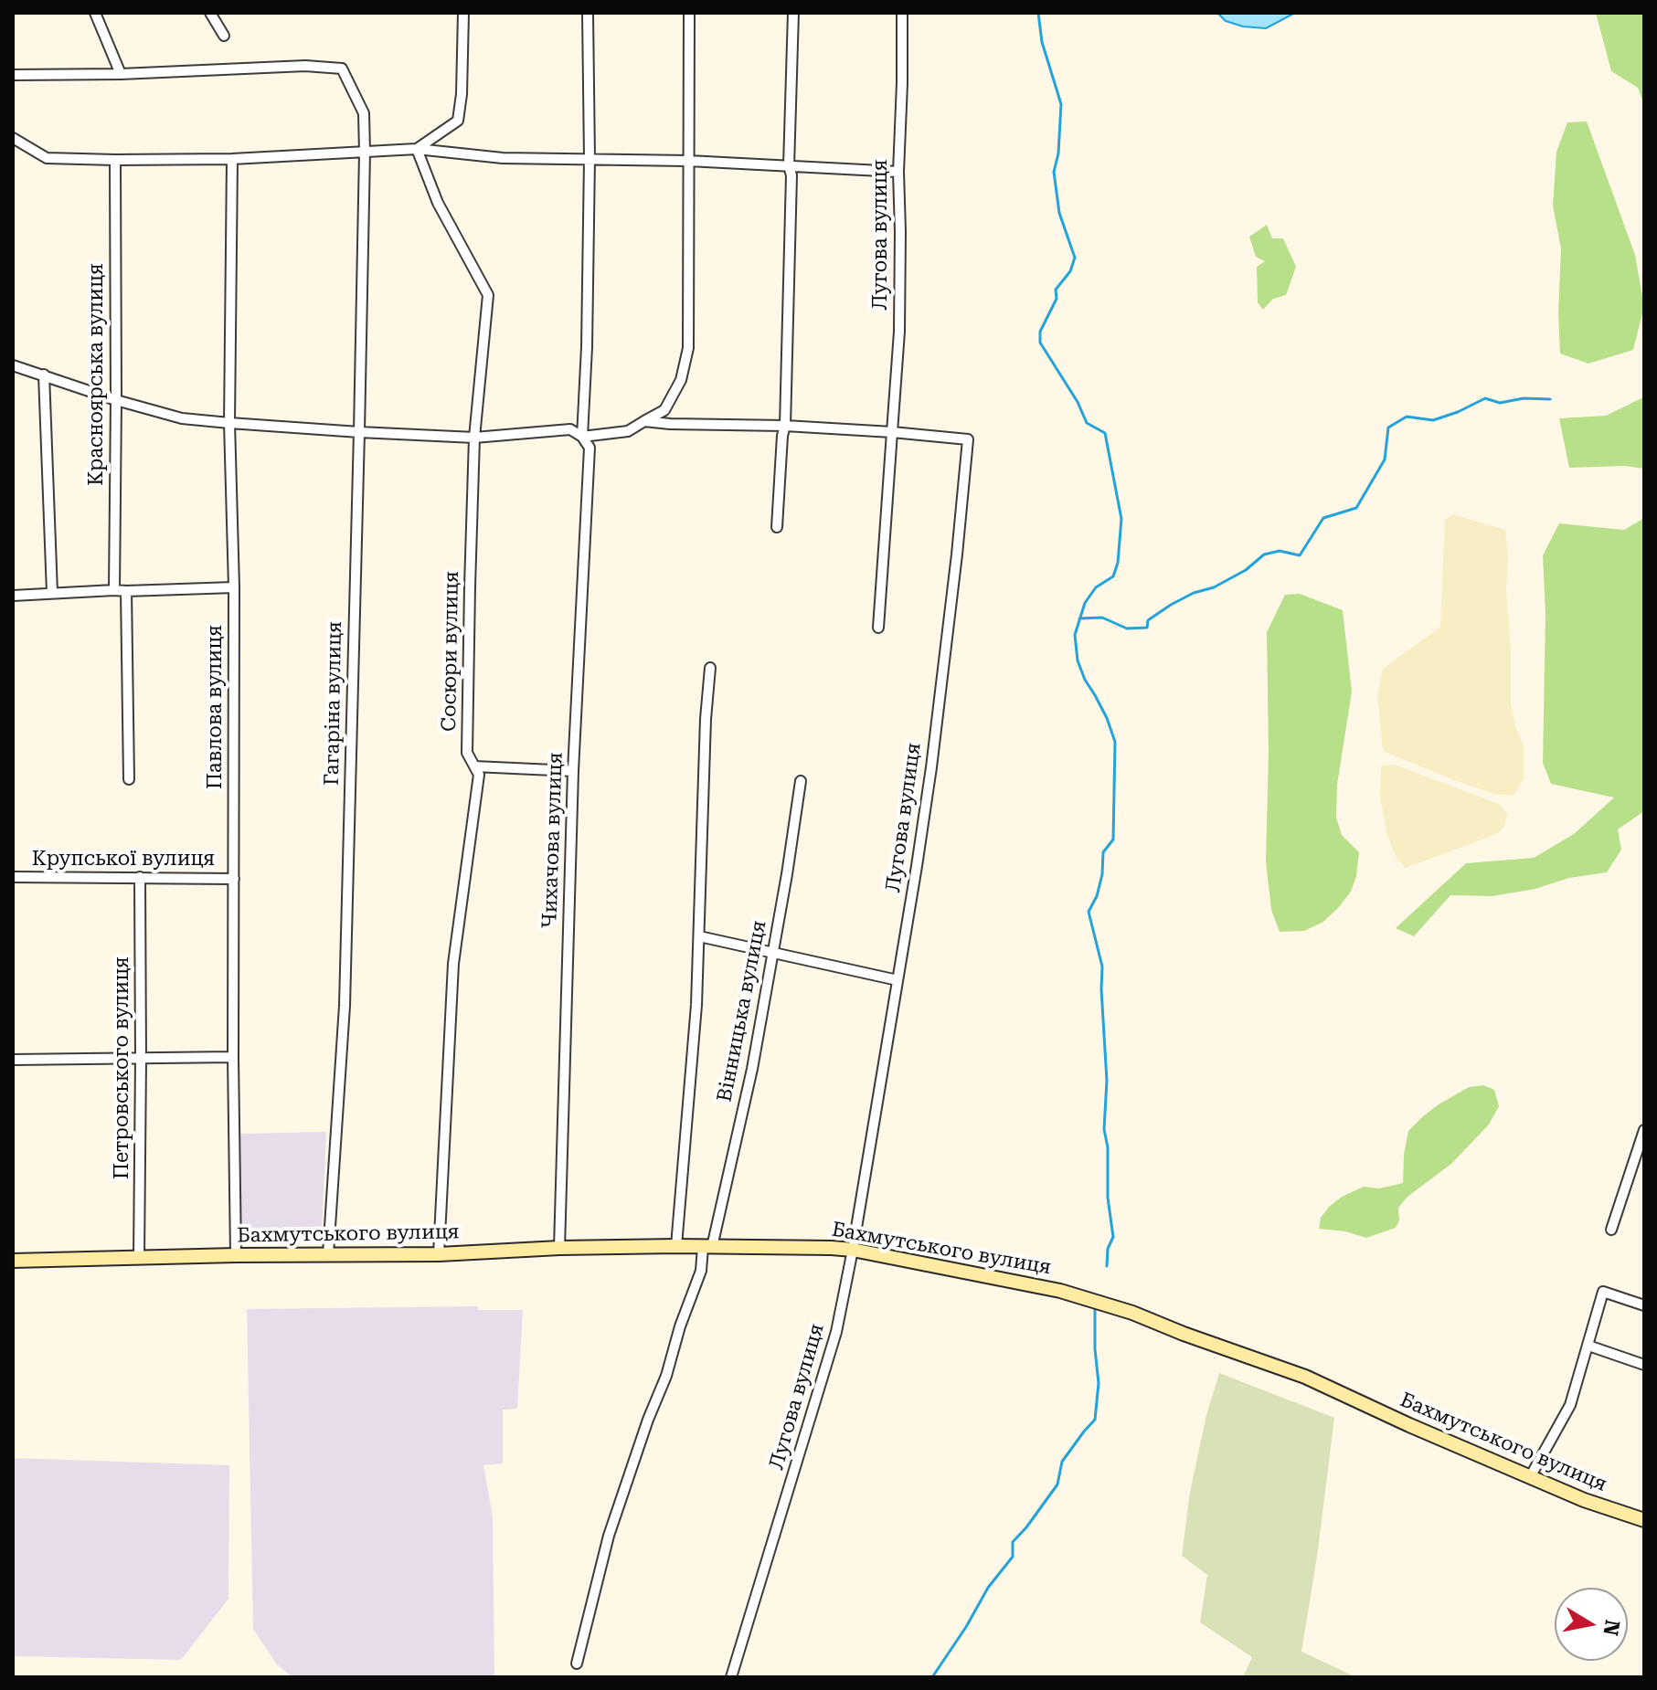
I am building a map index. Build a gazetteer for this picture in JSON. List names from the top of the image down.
{
  "streets": {
    "main road": ["Бахмутського вулиця"],
    "street": [
      "Лугова вулиця",
      "Красноярська вулиця",
      "Сосюри вулиця",
      "Гагаріна вулиця",
      "Павлова вулиця",
      "Чихачова вулиця",
      "Крупської вулиця",
      "Вінницька вулиця",
      "Петровського вулиця"
    ]
  },
  "crossings": [
    ["Лугова вулиця", "Бахмутського вулиця"],
    ["Сосюри вулиця", "Бахмутського вулиця"],
    ["Гагаріна вулиця", "Бахмутського вулиця"],
    ["Павлова вулиця", "Крупської вулиця"],
    ["Павлова вулиця", "Бахмутського вулиця"],
    ["Чихачова вулиця", "Бахмутського вулиця"],
    ["Крупської вулиця", "Петровського вулиця"],
    ["Вінницька вулиця", "Бахмутського вулиця"],
    ["Петровського вулиця", "Бахмутського вулиця"]
  ],
  "north": "right"
}
